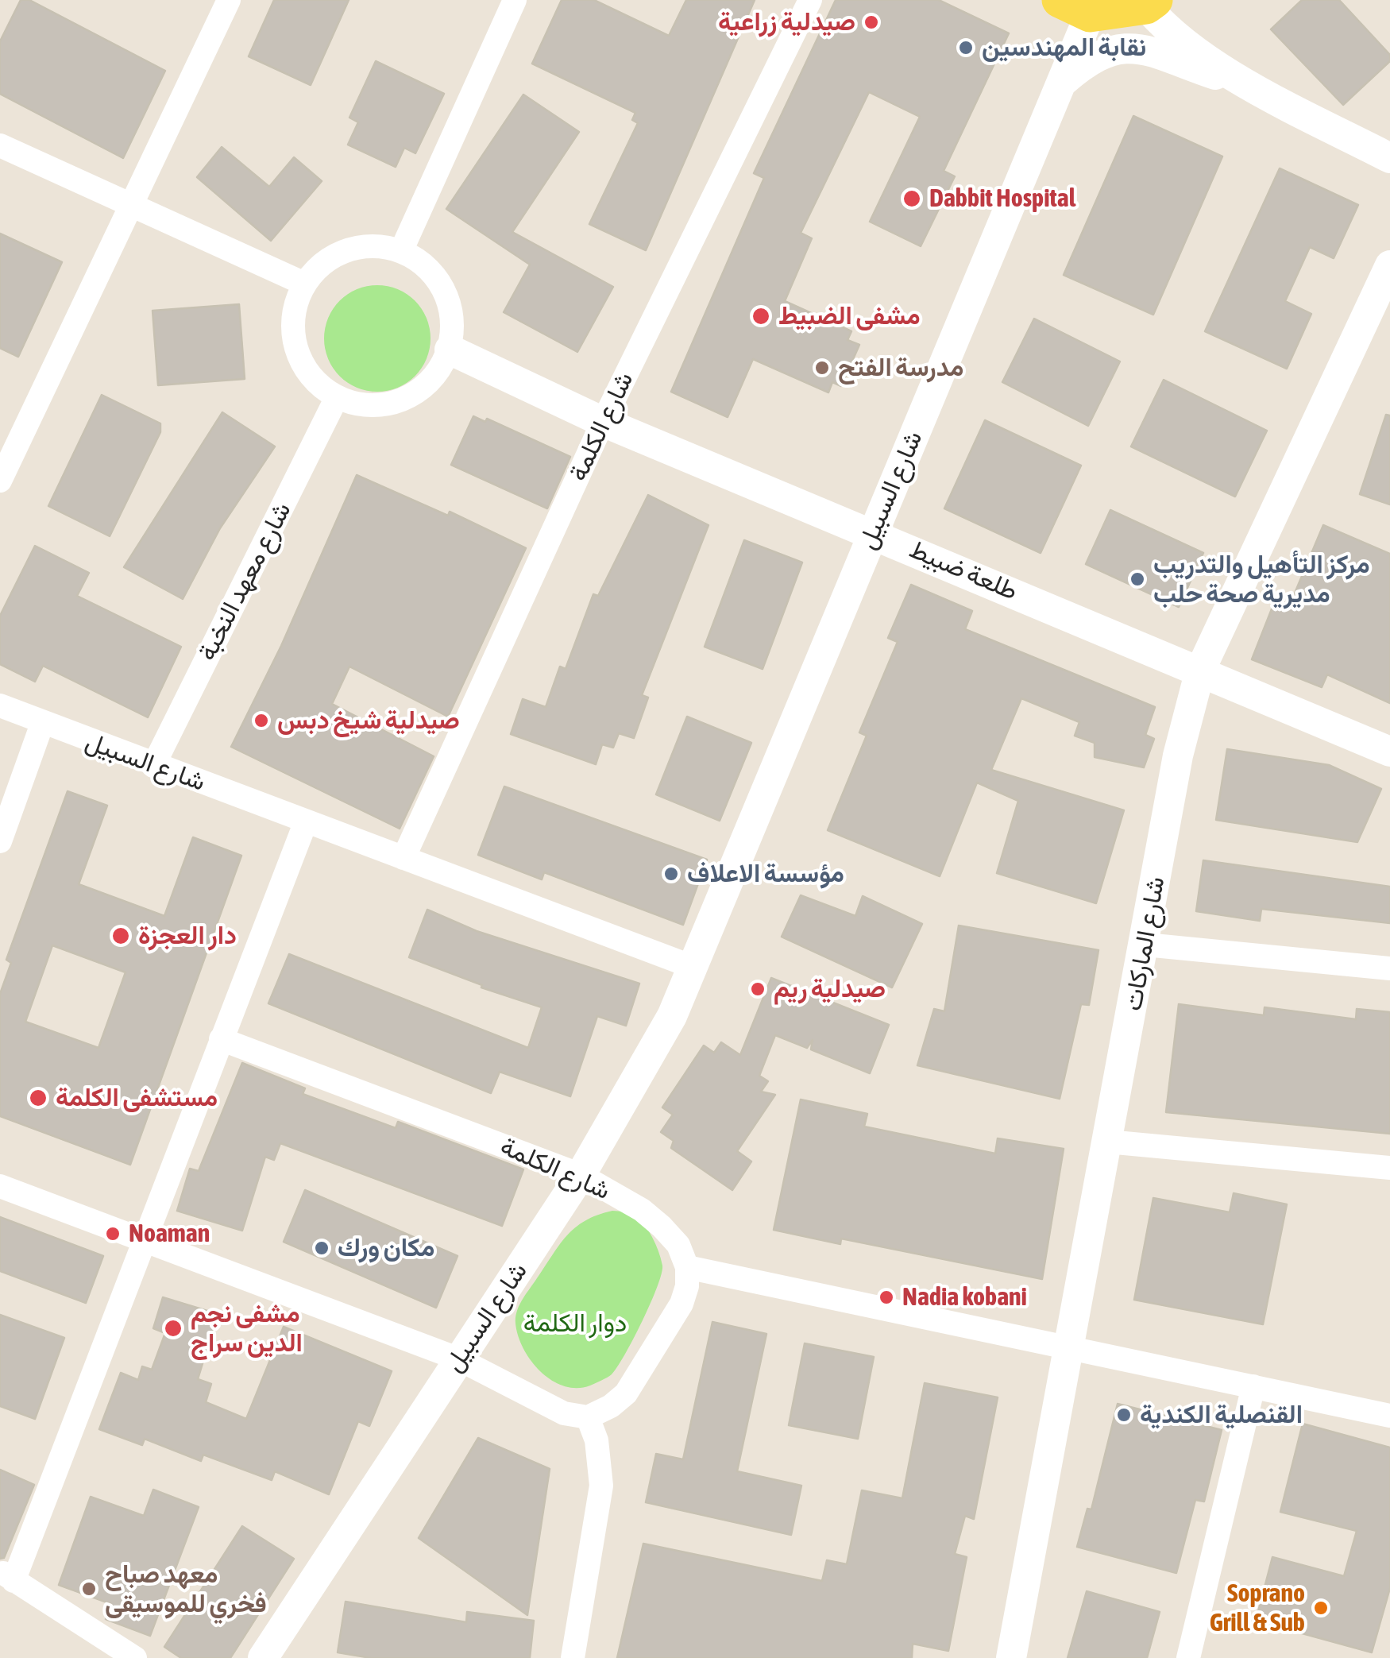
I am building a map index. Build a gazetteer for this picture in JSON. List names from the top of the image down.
{
  "streets": {
    "street": [
      "شارع الكلمة",
      "شارع السبيل",
      "طلعة ضبيط",
      "شارع معهد النخبة",
      "شارع الماركات"
    ]
  },
  "crossings": [
    ["شارع الكلمة", "شارع السبيل"],
    ["شارع الكلمة", "طلعة ضبيط"],
    ["شارع السبيل", "طلعة ضبيط"],
    ["شارع السبيل", "شارع معهد النخبة"],
    ["طلعة ضبيط", "شارع معهد النخبة"],
    ["طلعة ضبيط", "شارع الماركات"]
  ],
  "parks": ["دوار الكلمة"],
  "places": [
    "صيدلية زراعية",
    "نقابة المهندسين",
    "Dabbit Hospital",
    "مشفى الضبيط",
    "مدرسة الفتح",
    "مركز التأهيل والتدريب مديرية صحة حلب",
    "صيدلية شيخ دبس",
    "مؤسسة الاعلاف",
    "دار العجزة",
    "صيدلية ريم",
    "مستشفى الكلمة",
    "Noaman",
    "مكان ورك",
    "Nadia kobani",
    "مشفى نجم الدين سراج",
    "القنصلية الكندية",
    "معهد صباح فخري للموسيقى",
    "Soprano Grill & Sub"
  ]
}
